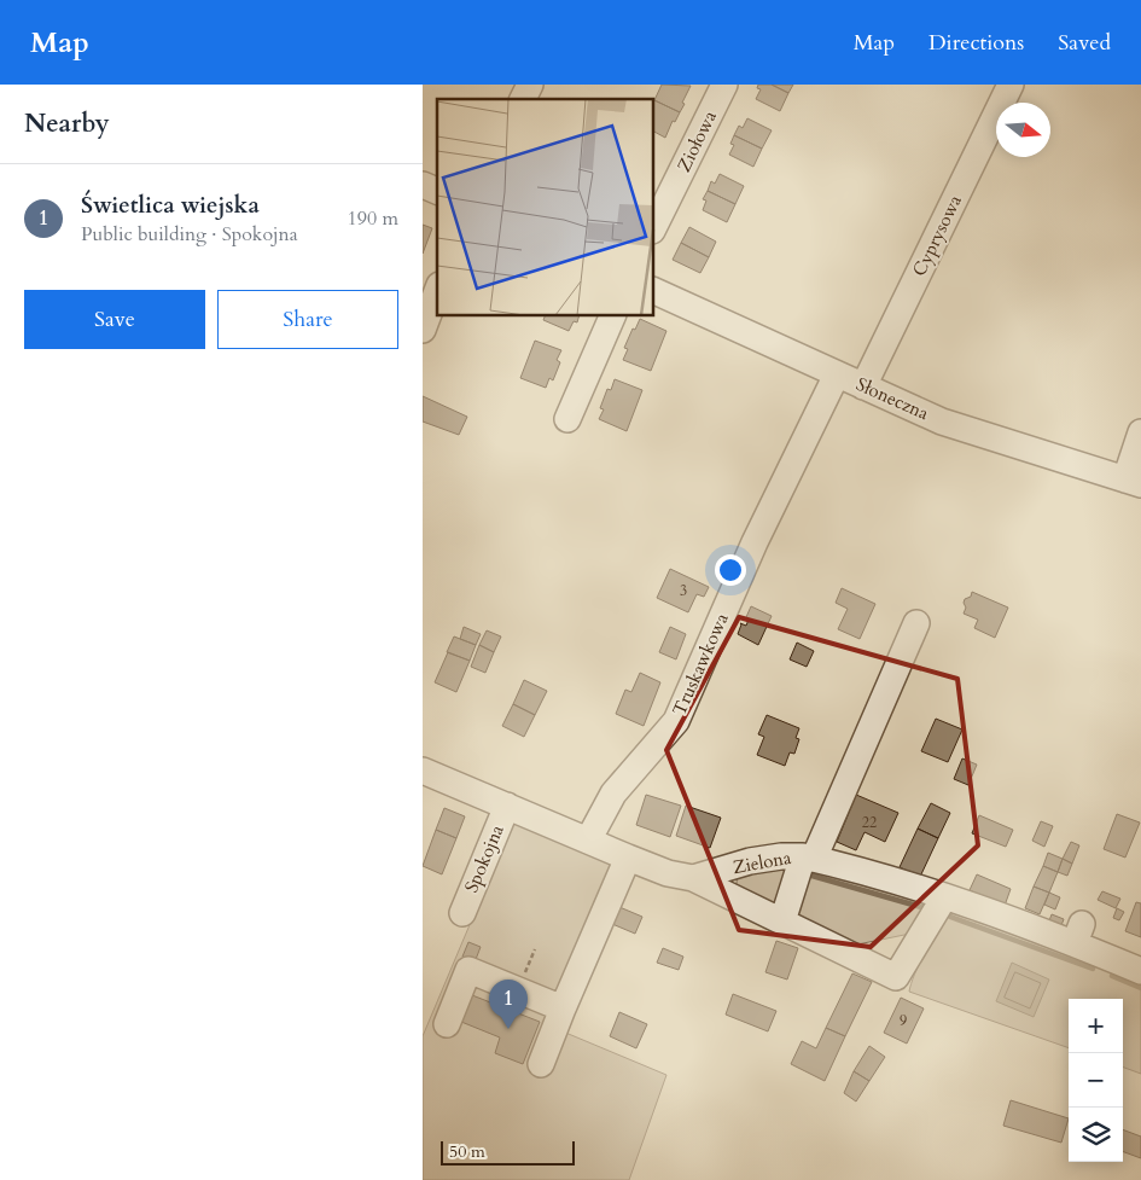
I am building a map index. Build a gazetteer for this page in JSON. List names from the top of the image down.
{
  "streets": {
    "street": [
      "Ziołowa",
      "Cyprysowa",
      "Słoneczna",
      "Truskawkowa",
      "Spokojna",
      "Zielona"
    ]
  },
  "crossings": [
    ["Cyprysowa", "Słoneczna"],
    ["Słoneczna", "Truskawkowa"],
    ["Truskawkowa", "Zielona"],
    ["Spokojna", "Zielona"]
  ],
  "house_numbers": ["3", "22", "9"],
  "scale_bar": "50 m",
  "north": "right",
  "page": {
    "header": "Map",
    "nav": ["Map", "Directions", "Saved"],
    "heading": "Nearby",
    "list": [
      {
        "mark": "1",
        "name": "Świetlica wiejska",
        "note": "Public building · Spokojna",
        "value": "190 m"
      }
    ],
    "buttons": ["Save", "Share"],
    "pins": "1",
    "map_buttons": ["+", "−"],
    "scale": "50 m"
  }
}
